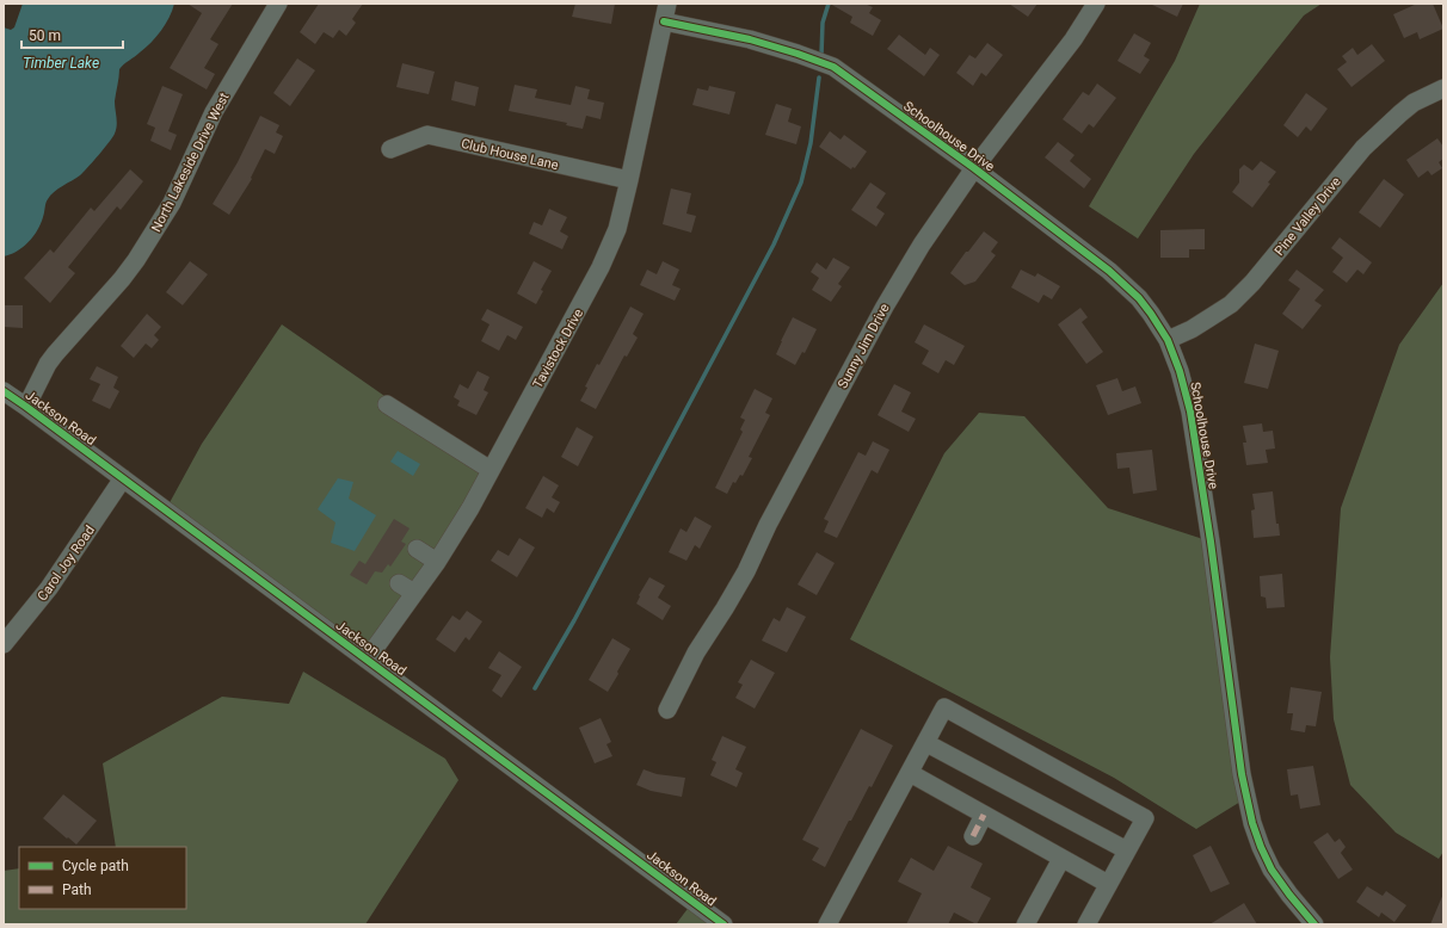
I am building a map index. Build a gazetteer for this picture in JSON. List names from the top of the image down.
{
  "streets": {
    "street": [
      "Schoolhouse Drive",
      "Club House Lane",
      "North Lakeside Drive West",
      "Pine Valley Drive",
      "Sunny Jim Drive",
      "Tavistock Drive",
      "Jackson Road",
      "Carol Joy Road"
    ]
  },
  "crossings": [
    ["Schoolhouse Drive", "Pine Valley Drive"],
    ["Schoolhouse Drive", "Sunny Jim Drive"],
    ["Schoolhouse Drive", "Tavistock Drive"],
    ["Club House Lane", "Tavistock Drive"],
    ["North Lakeside Drive West", "Jackson Road"],
    ["Tavistock Drive", "Jackson Road"],
    ["Jackson Road", "Carol Joy Road"]
  ],
  "water": ["Timber Lake"],
  "legend": ["Cycle path", "Path"],
  "scale_bar": "50 m"
}
